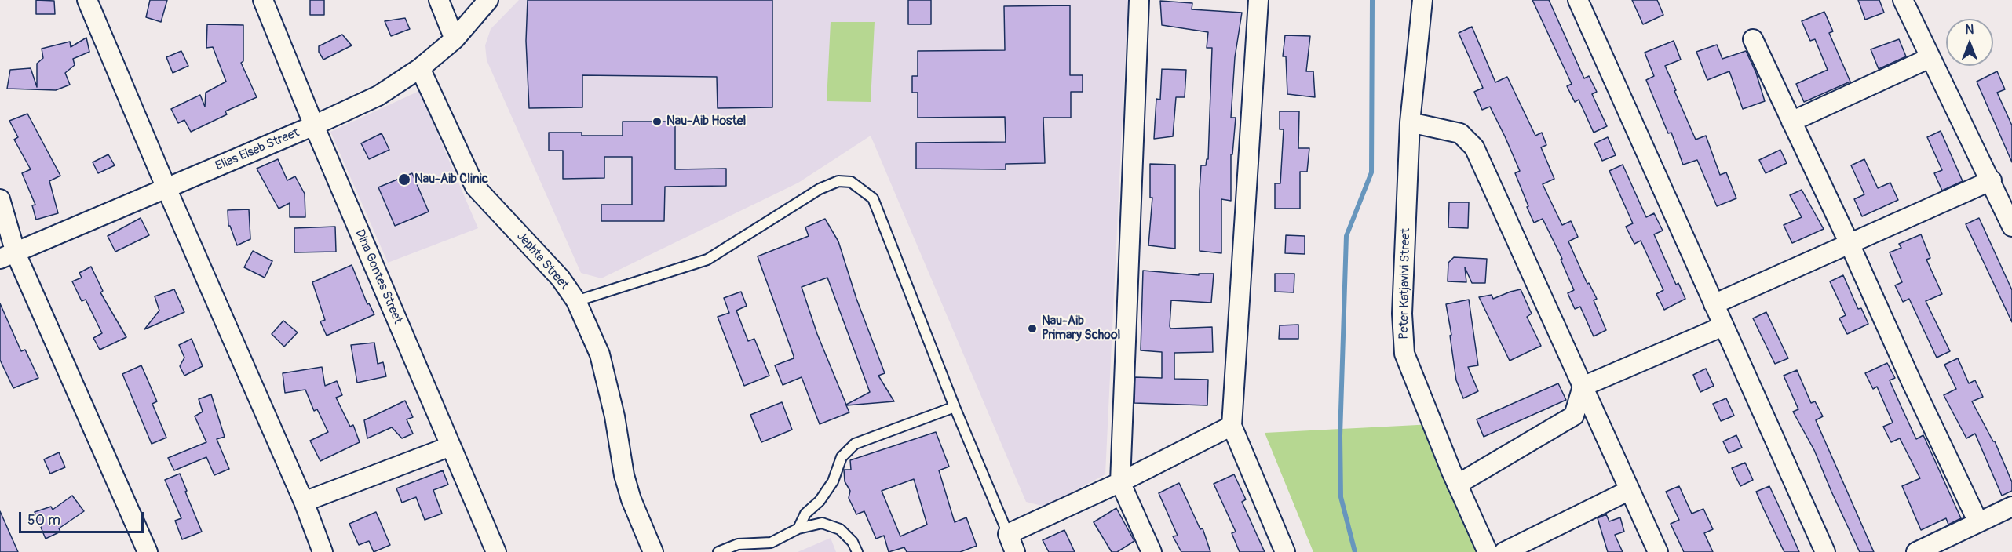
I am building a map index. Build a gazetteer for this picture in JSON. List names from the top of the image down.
{
  "streets": {
    "street": [
      "Elias Eiseb Street",
      "Jephta Street",
      "Dina Gontes Street",
      "Peter Katjavivi Street"
    ]
  },
  "crossings": [
    ["Elias Eiseb Street", "Jephta Street"],
    ["Elias Eiseb Street", "Dina Gontes Street"]
  ],
  "places": ["Nau-Aib Hostel", "Nau-Aib Clinic", "Nau-Aib Primary School"],
  "scale_bar": "50 m",
  "north": "top"
}
